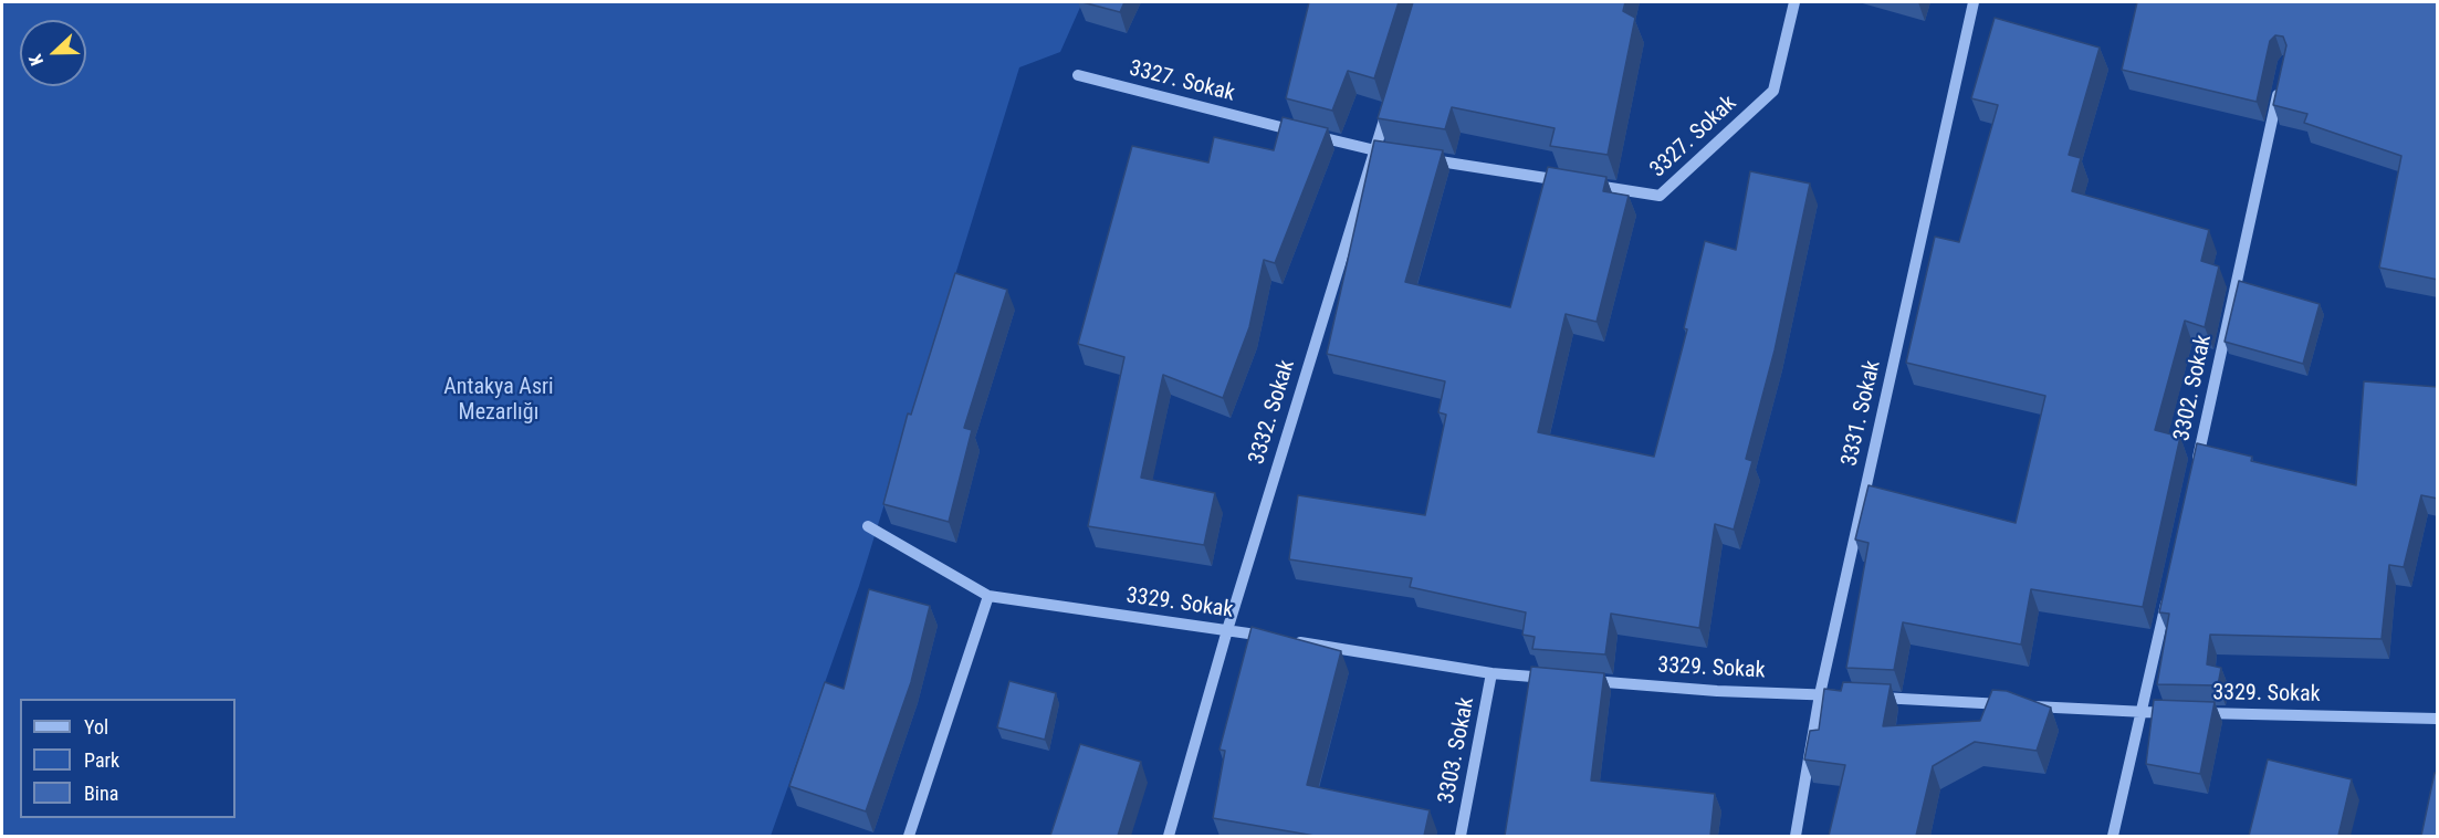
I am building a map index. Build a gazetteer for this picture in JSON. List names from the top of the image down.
{
  "streets": {
    "street": [
      "3327. Sokak",
      "3302. Sokak",
      "3332. Sokak",
      "3331. Sokak",
      "3329. Sokak",
      "3303. Sokak"
    ]
  },
  "crossings": [
    ["3327. Sokak", "3332. Sokak"],
    ["3332. Sokak", "3329. Sokak"],
    ["3331. Sokak", "3329. Sokak"],
    ["3329. Sokak", "3303. Sokak"]
  ],
  "parks": ["Antakya Asri Mezarlığı"],
  "legend": ["Yol", "Park", "Bina"],
  "north": "left"
}
